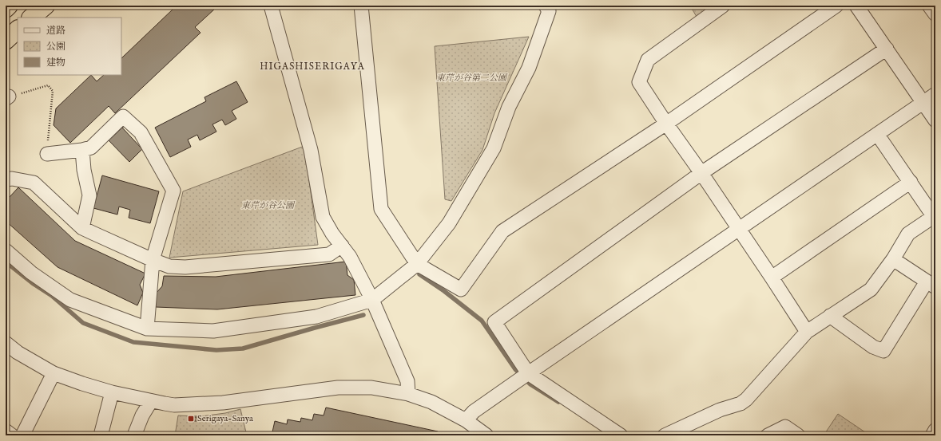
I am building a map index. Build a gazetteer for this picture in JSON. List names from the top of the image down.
{
  "districts": ["HIGASHISERIGAYA"],
  "parks": ["東芹が谷第二公園", "東芹が谷公園"],
  "places": {
    "transit": ["Serigaya-Sanya"]
  },
  "legend": ["道路", "公園", "建物"]
}
